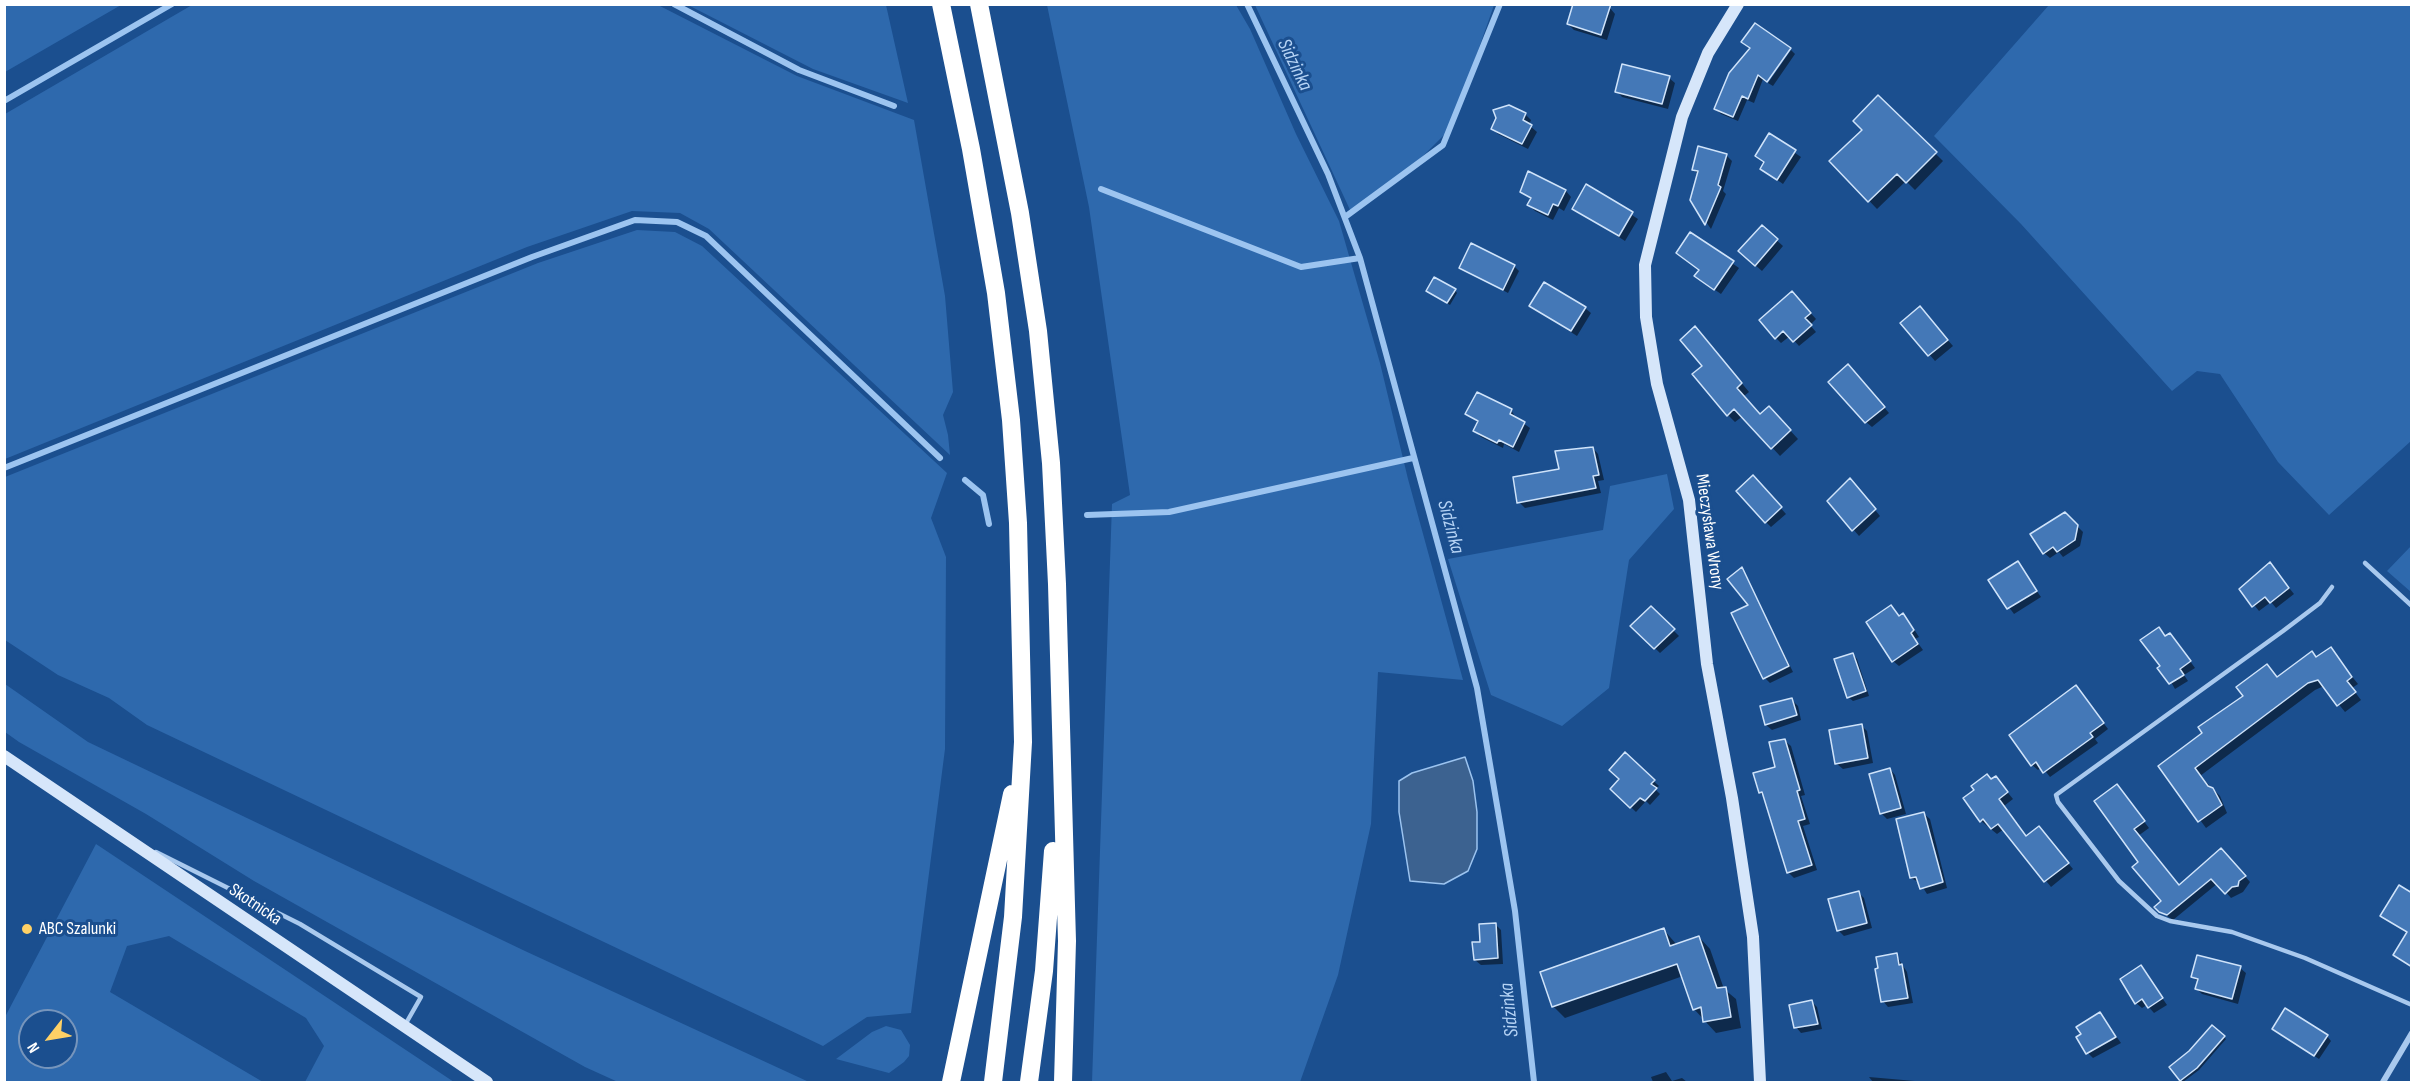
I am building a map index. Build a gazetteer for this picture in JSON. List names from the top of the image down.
{
  "streets": {
    "street": ["Mieczysława Wrony", "Skotnicka"]
  },
  "water": ["Sidzinka"],
  "places": ["ABC Szalunki"],
  "north": "bottom left"
}
